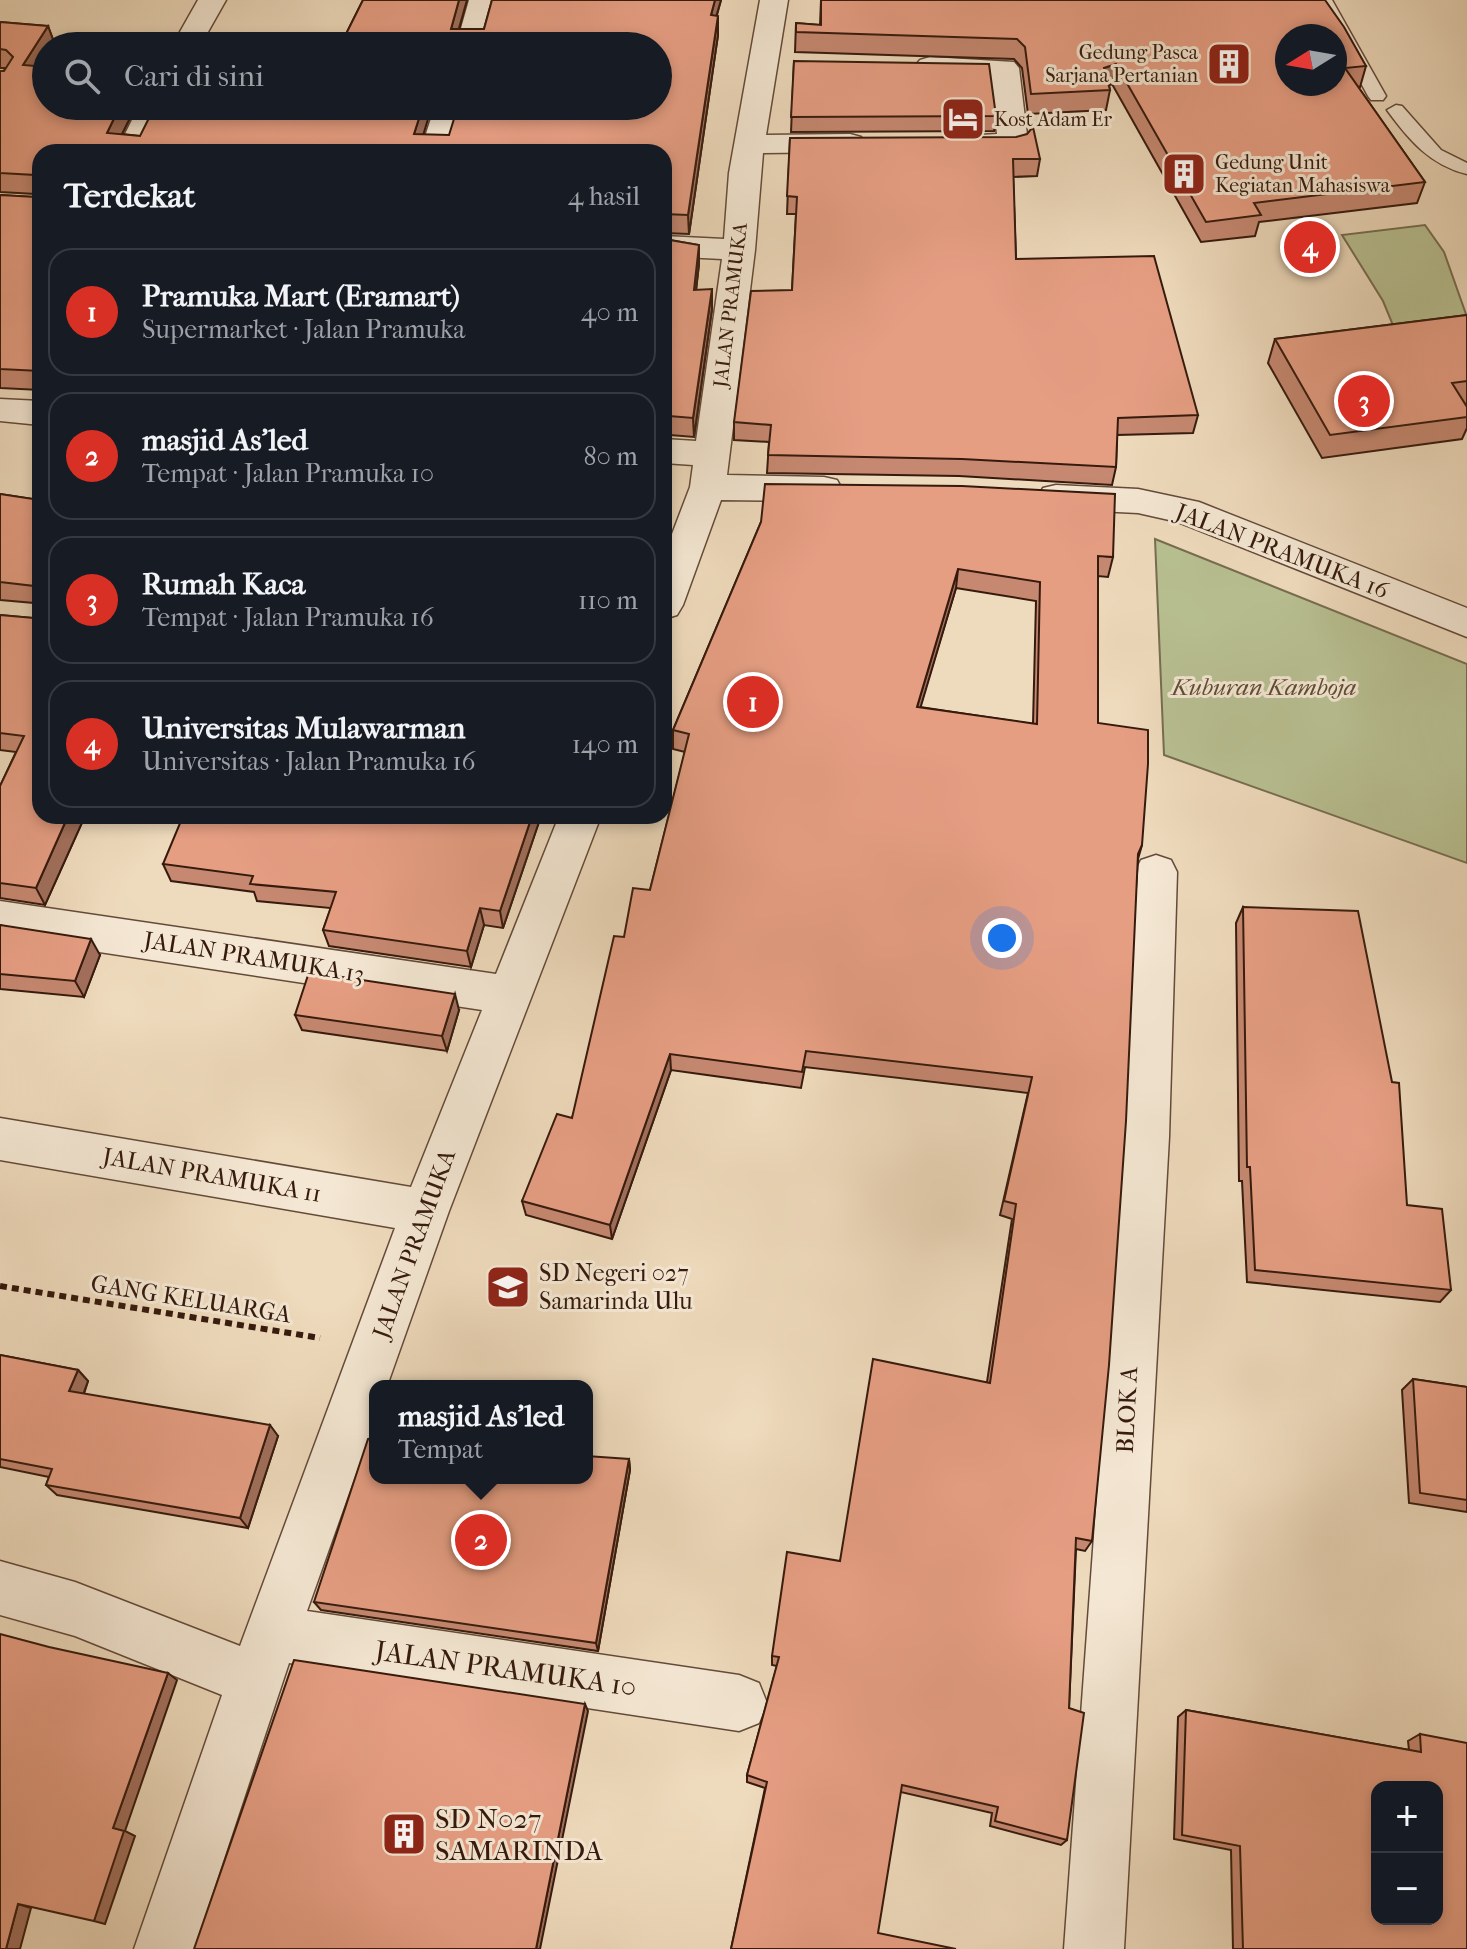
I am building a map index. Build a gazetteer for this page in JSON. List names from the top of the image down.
{
  "streets": {
    "street": [
      "JALAN PRAMUKA",
      "JALAN PRAMUKA 16",
      "JALAN PRAMUKA 13",
      "JALAN PRAMUKA 11",
      "BLOK A",
      "JALAN PRAMUKA 10"
    ],
    "path": ["GANG KELUARGA"]
  },
  "crossings": [
    ["JALAN PRAMUKA", "JALAN PRAMUKA 13"],
    ["JALAN PRAMUKA", "JALAN PRAMUKA 11"],
    ["JALAN PRAMUKA", "GANG KELUARGA"],
    ["JALAN PRAMUKA", "JALAN PRAMUKA 10"]
  ],
  "parks": ["Kuburan Kamboja"],
  "places": {
    "building": ["Gedung Pasca Sarjana Pertanian", "Gedung Unit Kegiatan Mahasiswa", "SD N027 SAMARINDA"],
    "hotel": ["Kost Adam Er"],
    "school or university": ["SD Negeri 027 Samarinda Ulu"]
  },
  "north": "left",
  "page": {
    "search": "Cari di sini",
    "heading": ["Terdekat", "4 hasil"],
    "pins": [
      "4",
      "3",
      "1",
      "2"
    ],
    "list": [
      {
        "mark": "1",
        "name": "Pramuka Mart (Eramart)",
        "note": "Supermarket · Jalan Pramuka",
        "value": "40 m"
      },
      {
        "mark": "2",
        "name": "masjid As'led",
        "note": "Tempat · Jalan Pramuka 10",
        "value": "80 m"
      },
      {
        "mark": "3",
        "name": "Rumah Kaca",
        "note": "Tempat · Jalan Pramuka 16",
        "value": "110 m"
      },
      {
        "mark": "4",
        "name": "Universitas Mulawarman",
        "note": "Universitas · Jalan Pramuka 16",
        "value": "140 m"
      }
    ],
    "popup": ["masjid As'led", "Tempat"],
    "map_buttons": ["+", "−"]
  }
}
